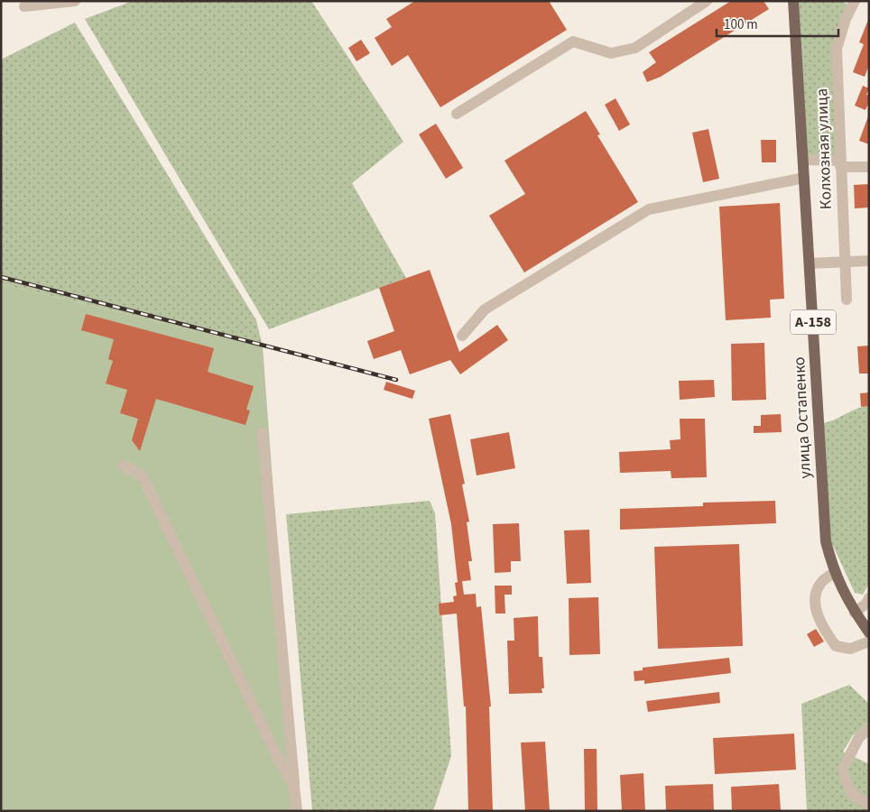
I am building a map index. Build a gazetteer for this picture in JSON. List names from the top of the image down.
{
  "streets": {
    "main road": ["А-158", "улица Остапенко"],
    "street": ["Колхозная улица"]
  },
  "scale_bar": "100 m"
}
